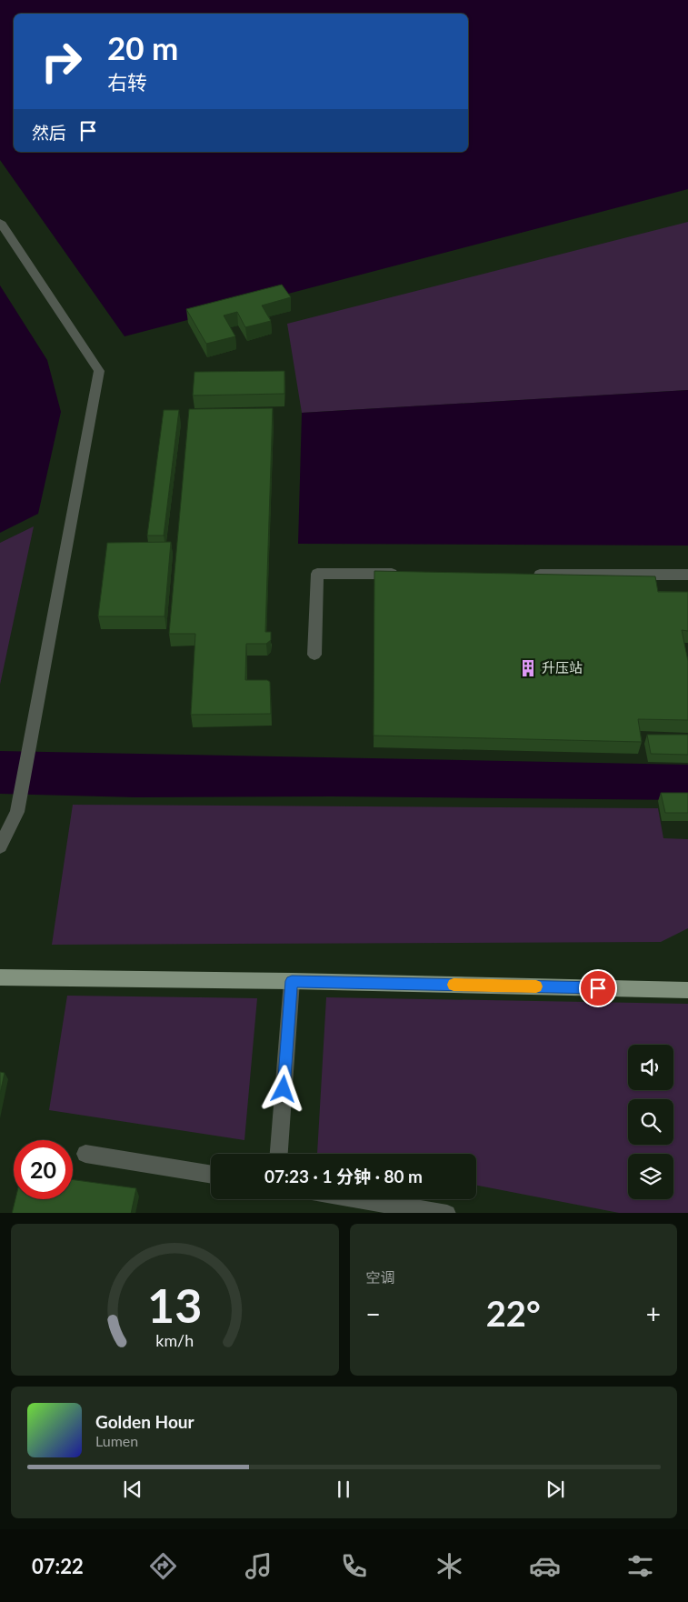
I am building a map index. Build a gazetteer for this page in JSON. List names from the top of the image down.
{
  "places": {
    "building": ["升压站"]
  },
  "page": {
    "turn": ["20 m", "右转"],
    "then": "然后",
    "limit": "20",
    "trip": "07:23 · 1 分钟 · 80 m",
    "tile": "空调",
    "heat": ["−", "22°", "+"],
    "song": ["Golden Hour", "Lumen"],
    "tabs": "07:22",
    "gauge": ["13", "km/h"]
  }
}
